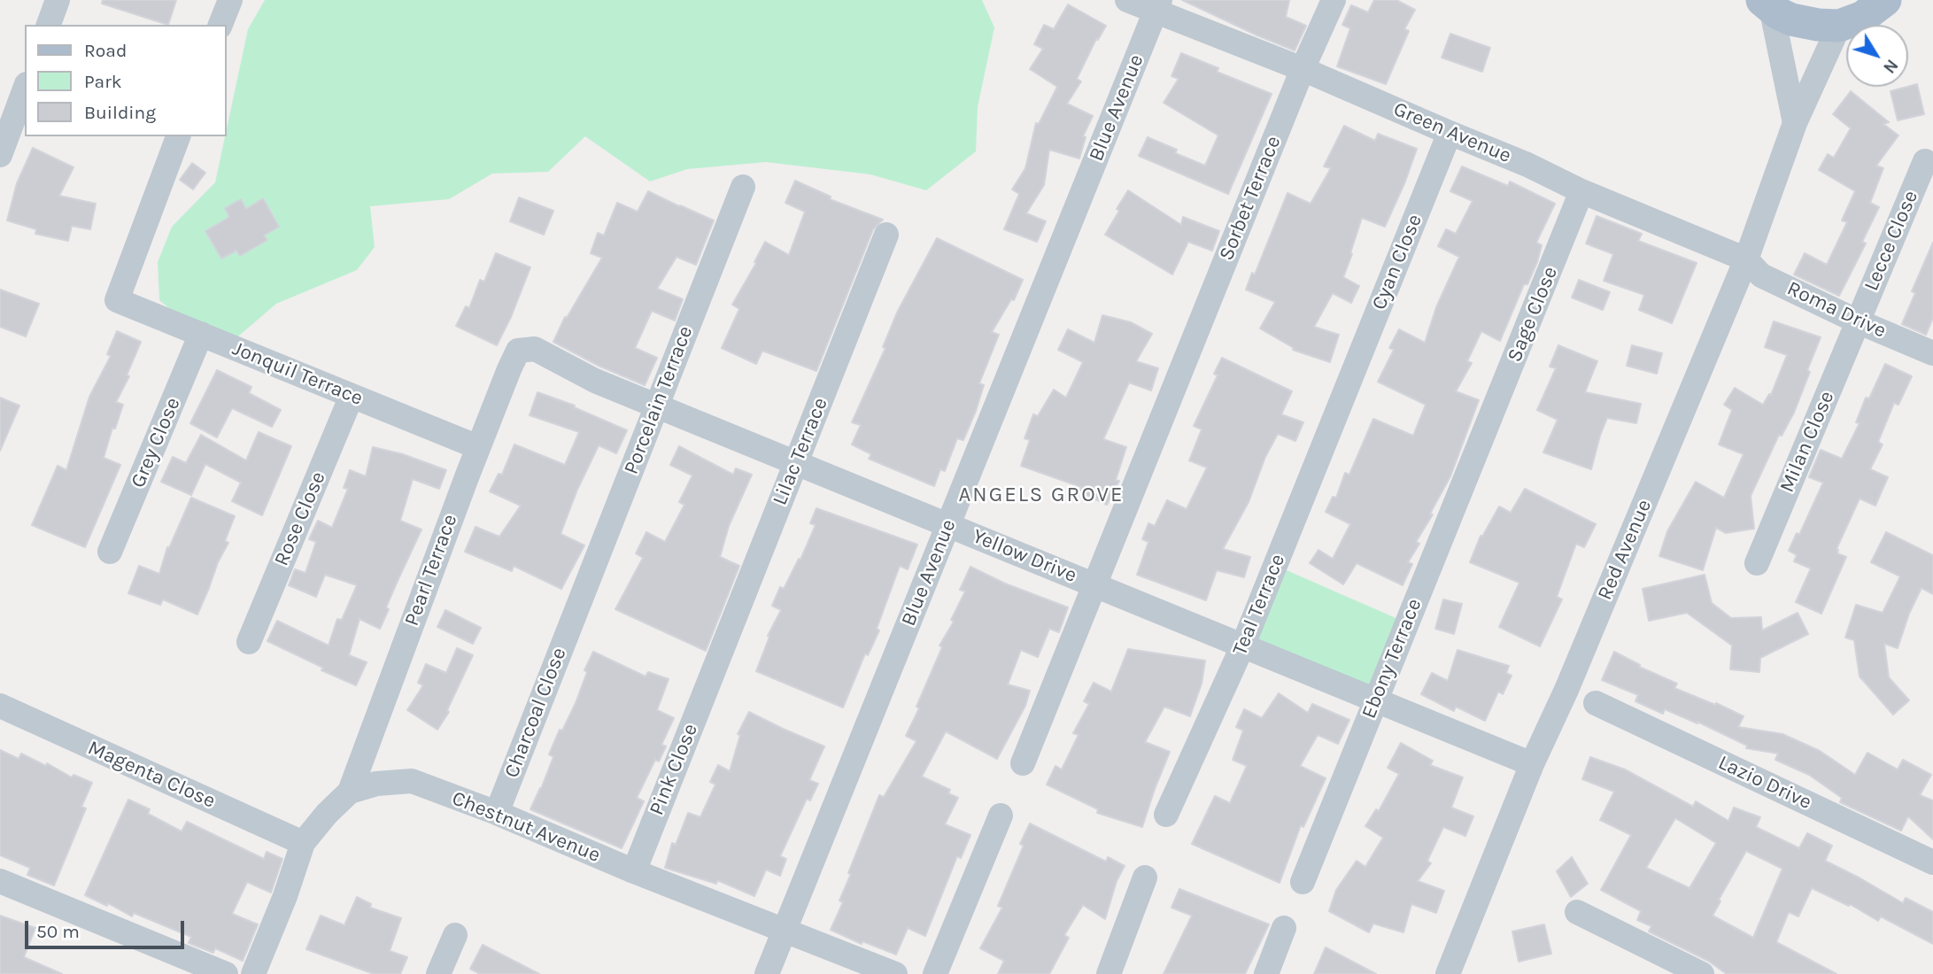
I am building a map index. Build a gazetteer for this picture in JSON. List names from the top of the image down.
{
  "streets": {
    "street": [
      "Blue Avenue",
      "Green Avenue",
      "Sorbet Terrace",
      "Lecce Close",
      "Cyan Close",
      "Roma Drive",
      "Sage Close",
      "Jonquil Terrace",
      "Porcelain Terrace",
      "Milan Close",
      "Grey Close",
      "Lilac Terrace",
      "Rose Close",
      "Red Avenue",
      "Yellow Drive",
      "Pearl Terrace",
      "Teal Terrace",
      "Ebony Terrace",
      "Charcoal Close",
      "Pink Close",
      "Magenta Close",
      "Lazio Drive",
      "Chestnut Avenue"
    ]
  },
  "crossings": [
    ["Blue Avenue", "Green Avenue"],
    ["Blue Avenue", "Yellow Drive"],
    ["Blue Avenue", "Chestnut Avenue"],
    ["Green Avenue", "Sorbet Terrace"],
    ["Green Avenue", "Cyan Close"],
    ["Green Avenue", "Roma Drive"],
    ["Green Avenue", "Sage Close"],
    ["Green Avenue", "Red Avenue"],
    ["Sorbet Terrace", "Yellow Drive"],
    ["Lecce Close", "Roma Drive"],
    ["Lecce Close", "Milan Close"],
    ["Cyan Close", "Teal Terrace"],
    ["Roma Drive", "Milan Close"],
    ["Roma Drive", "Red Avenue"],
    ["Sage Close", "Ebony Terrace"],
    ["Jonquil Terrace", "Grey Close"],
    ["Jonquil Terrace", "Rose Close"],
    ["Jonquil Terrace", "Pearl Terrace"],
    ["Porcelain Terrace", "Yellow Drive"],
    ["Porcelain Terrace", "Charcoal Close"],
    ["Lilac Terrace", "Yellow Drive"],
    ["Lilac Terrace", "Pink Close"],
    ["Red Avenue", "Yellow Drive"],
    ["Yellow Drive", "Pearl Terrace"],
    ["Yellow Drive", "Teal Terrace"],
    ["Yellow Drive", "Ebony Terrace"],
    ["Pearl Terrace", "Chestnut Avenue"],
    ["Charcoal Close", "Chestnut Avenue"],
    ["Pink Close", "Chestnut Avenue"],
    ["Magenta Close", "Chestnut Avenue"]
  ],
  "districts": ["ANGELS GROVE"],
  "legend": ["Road", "Park", "Building"],
  "scale_bar": "50 m",
  "north": "bottom right"
}
